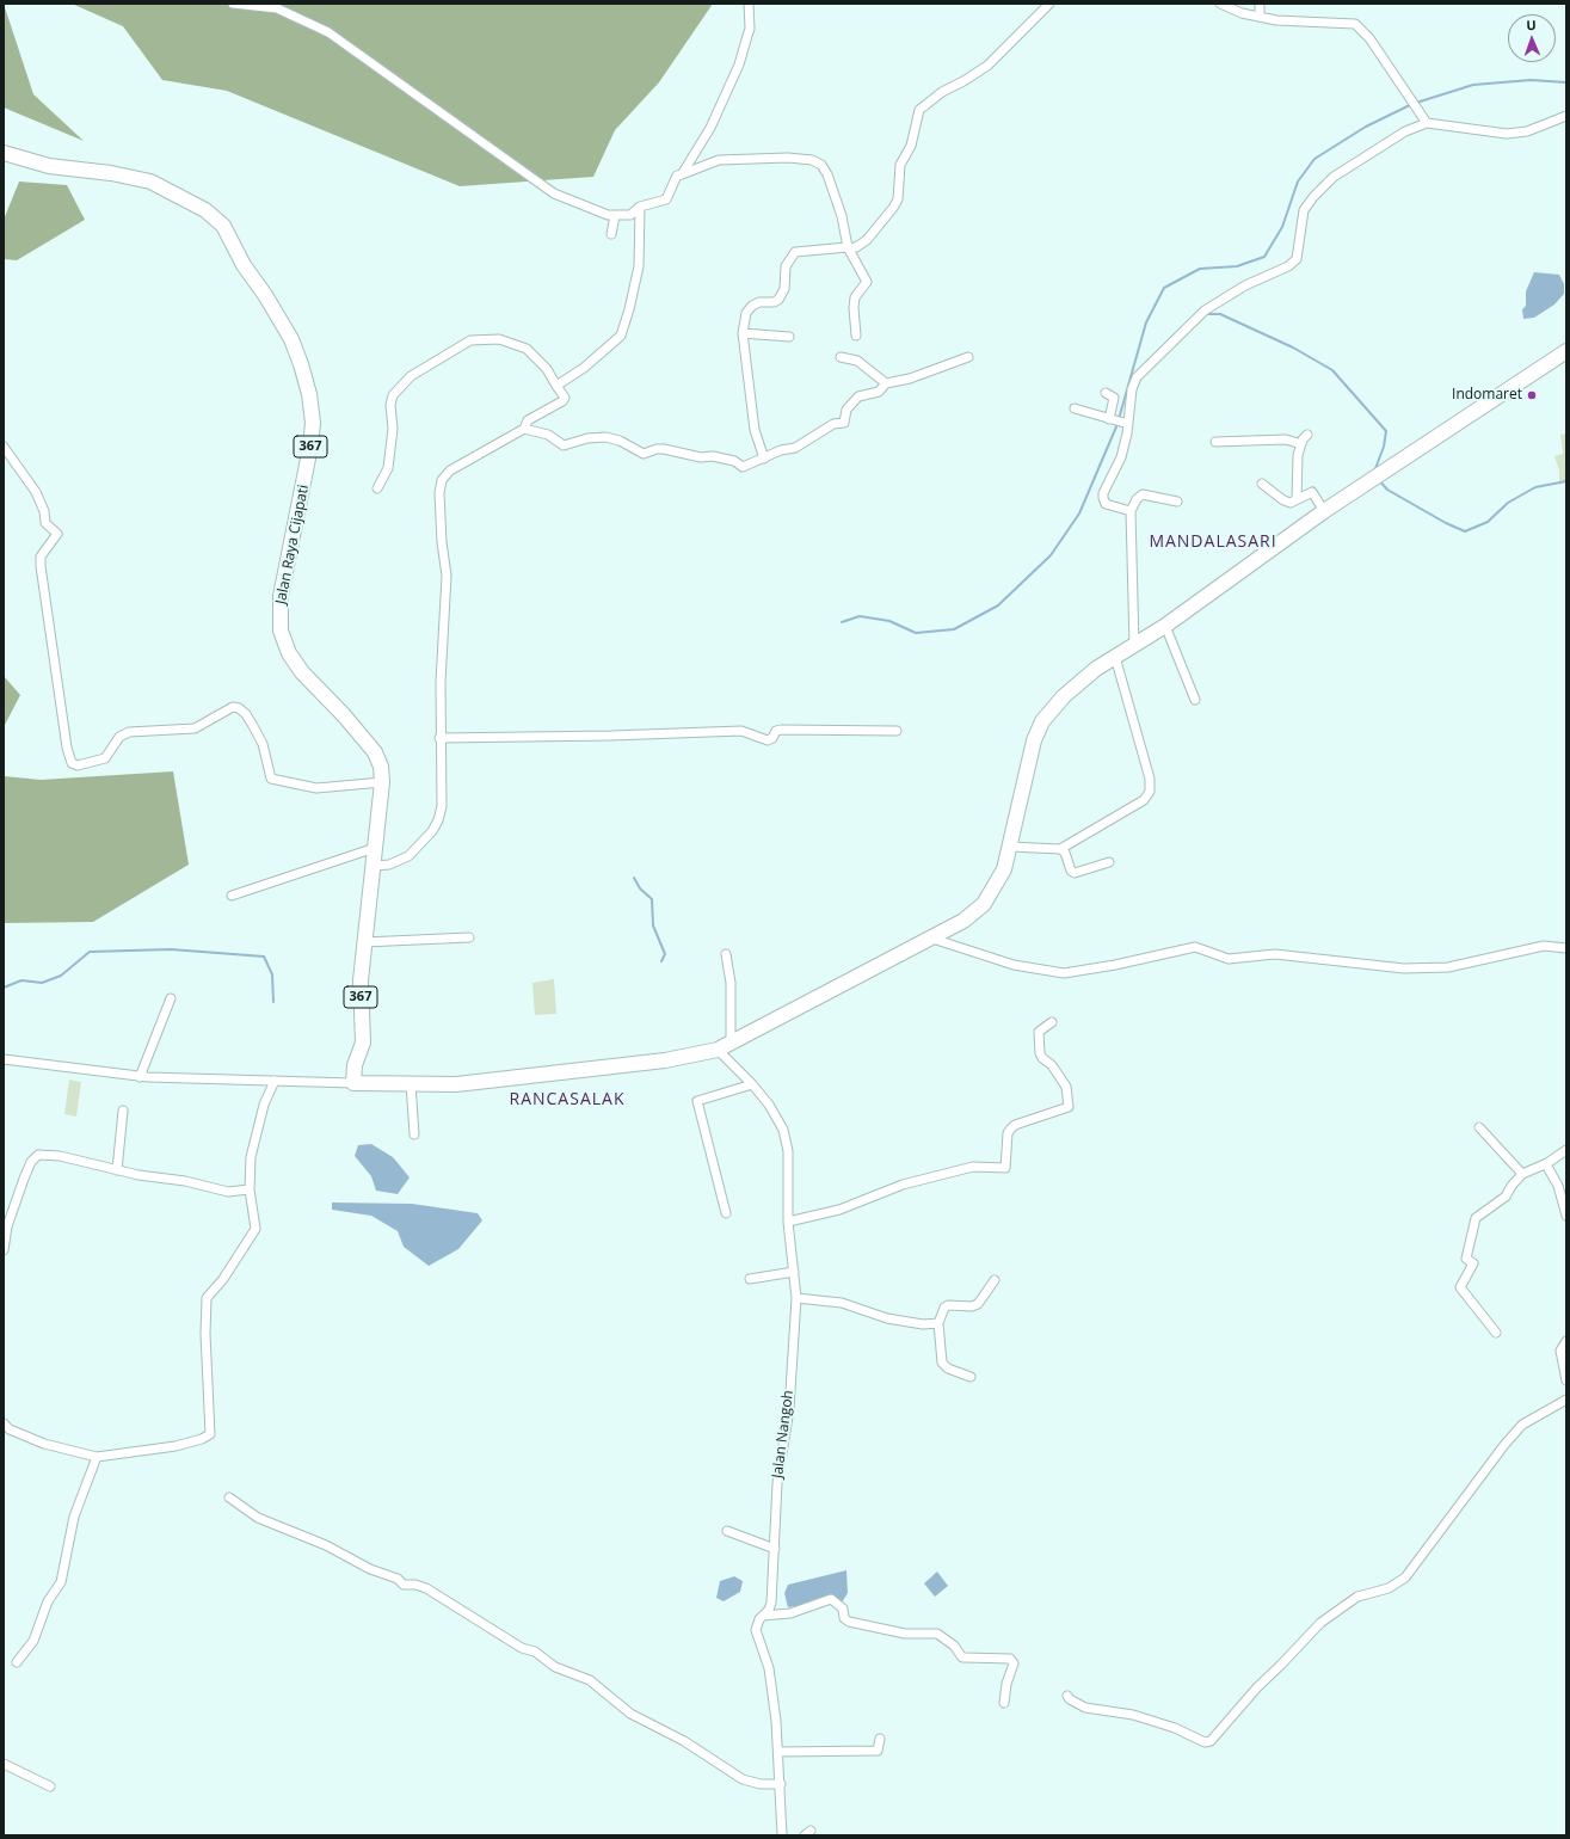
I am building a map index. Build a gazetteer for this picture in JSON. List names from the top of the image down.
{
  "streets": {
    "main road": ["367", "Jalan Raya Cijapati"],
    "street": ["Jalan Nangoh"]
  },
  "districts": ["MANDALASARI", "RANCASALAK"],
  "places": ["Indomaret"],
  "north": "top"
}
